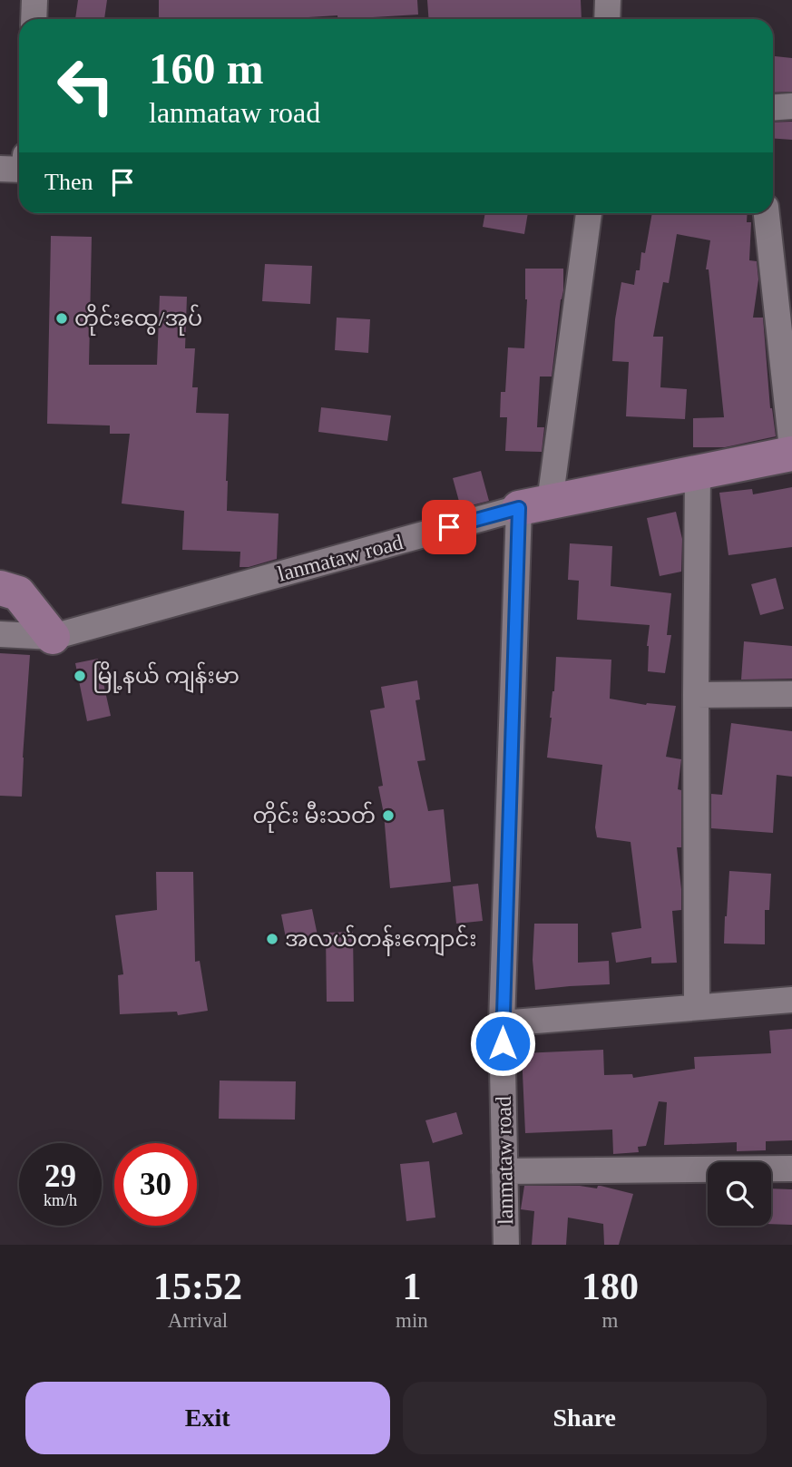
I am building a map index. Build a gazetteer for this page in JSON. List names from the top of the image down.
{
  "streets": {
    "street": ["lanmataw road"]
  },
  "places": [
    "တိုင်းထွေ/အုပ်",
    "မြို့နယ် ကျန်းမာ",
    "တိုင်း မီးသတ်",
    "အလယ်တန်းကျောင်း"
  ],
  "page": {
    "turn": ["160 m", "lanmataw road"],
    "then": "Then",
    "speed": "29 km/h",
    "limit": "30",
    "eta": [
      "15:52",
      "Arrival",
      "1",
      "min",
      "180",
      "m"
    ],
    "buttons": ["Exit", "Share"]
  }
}
